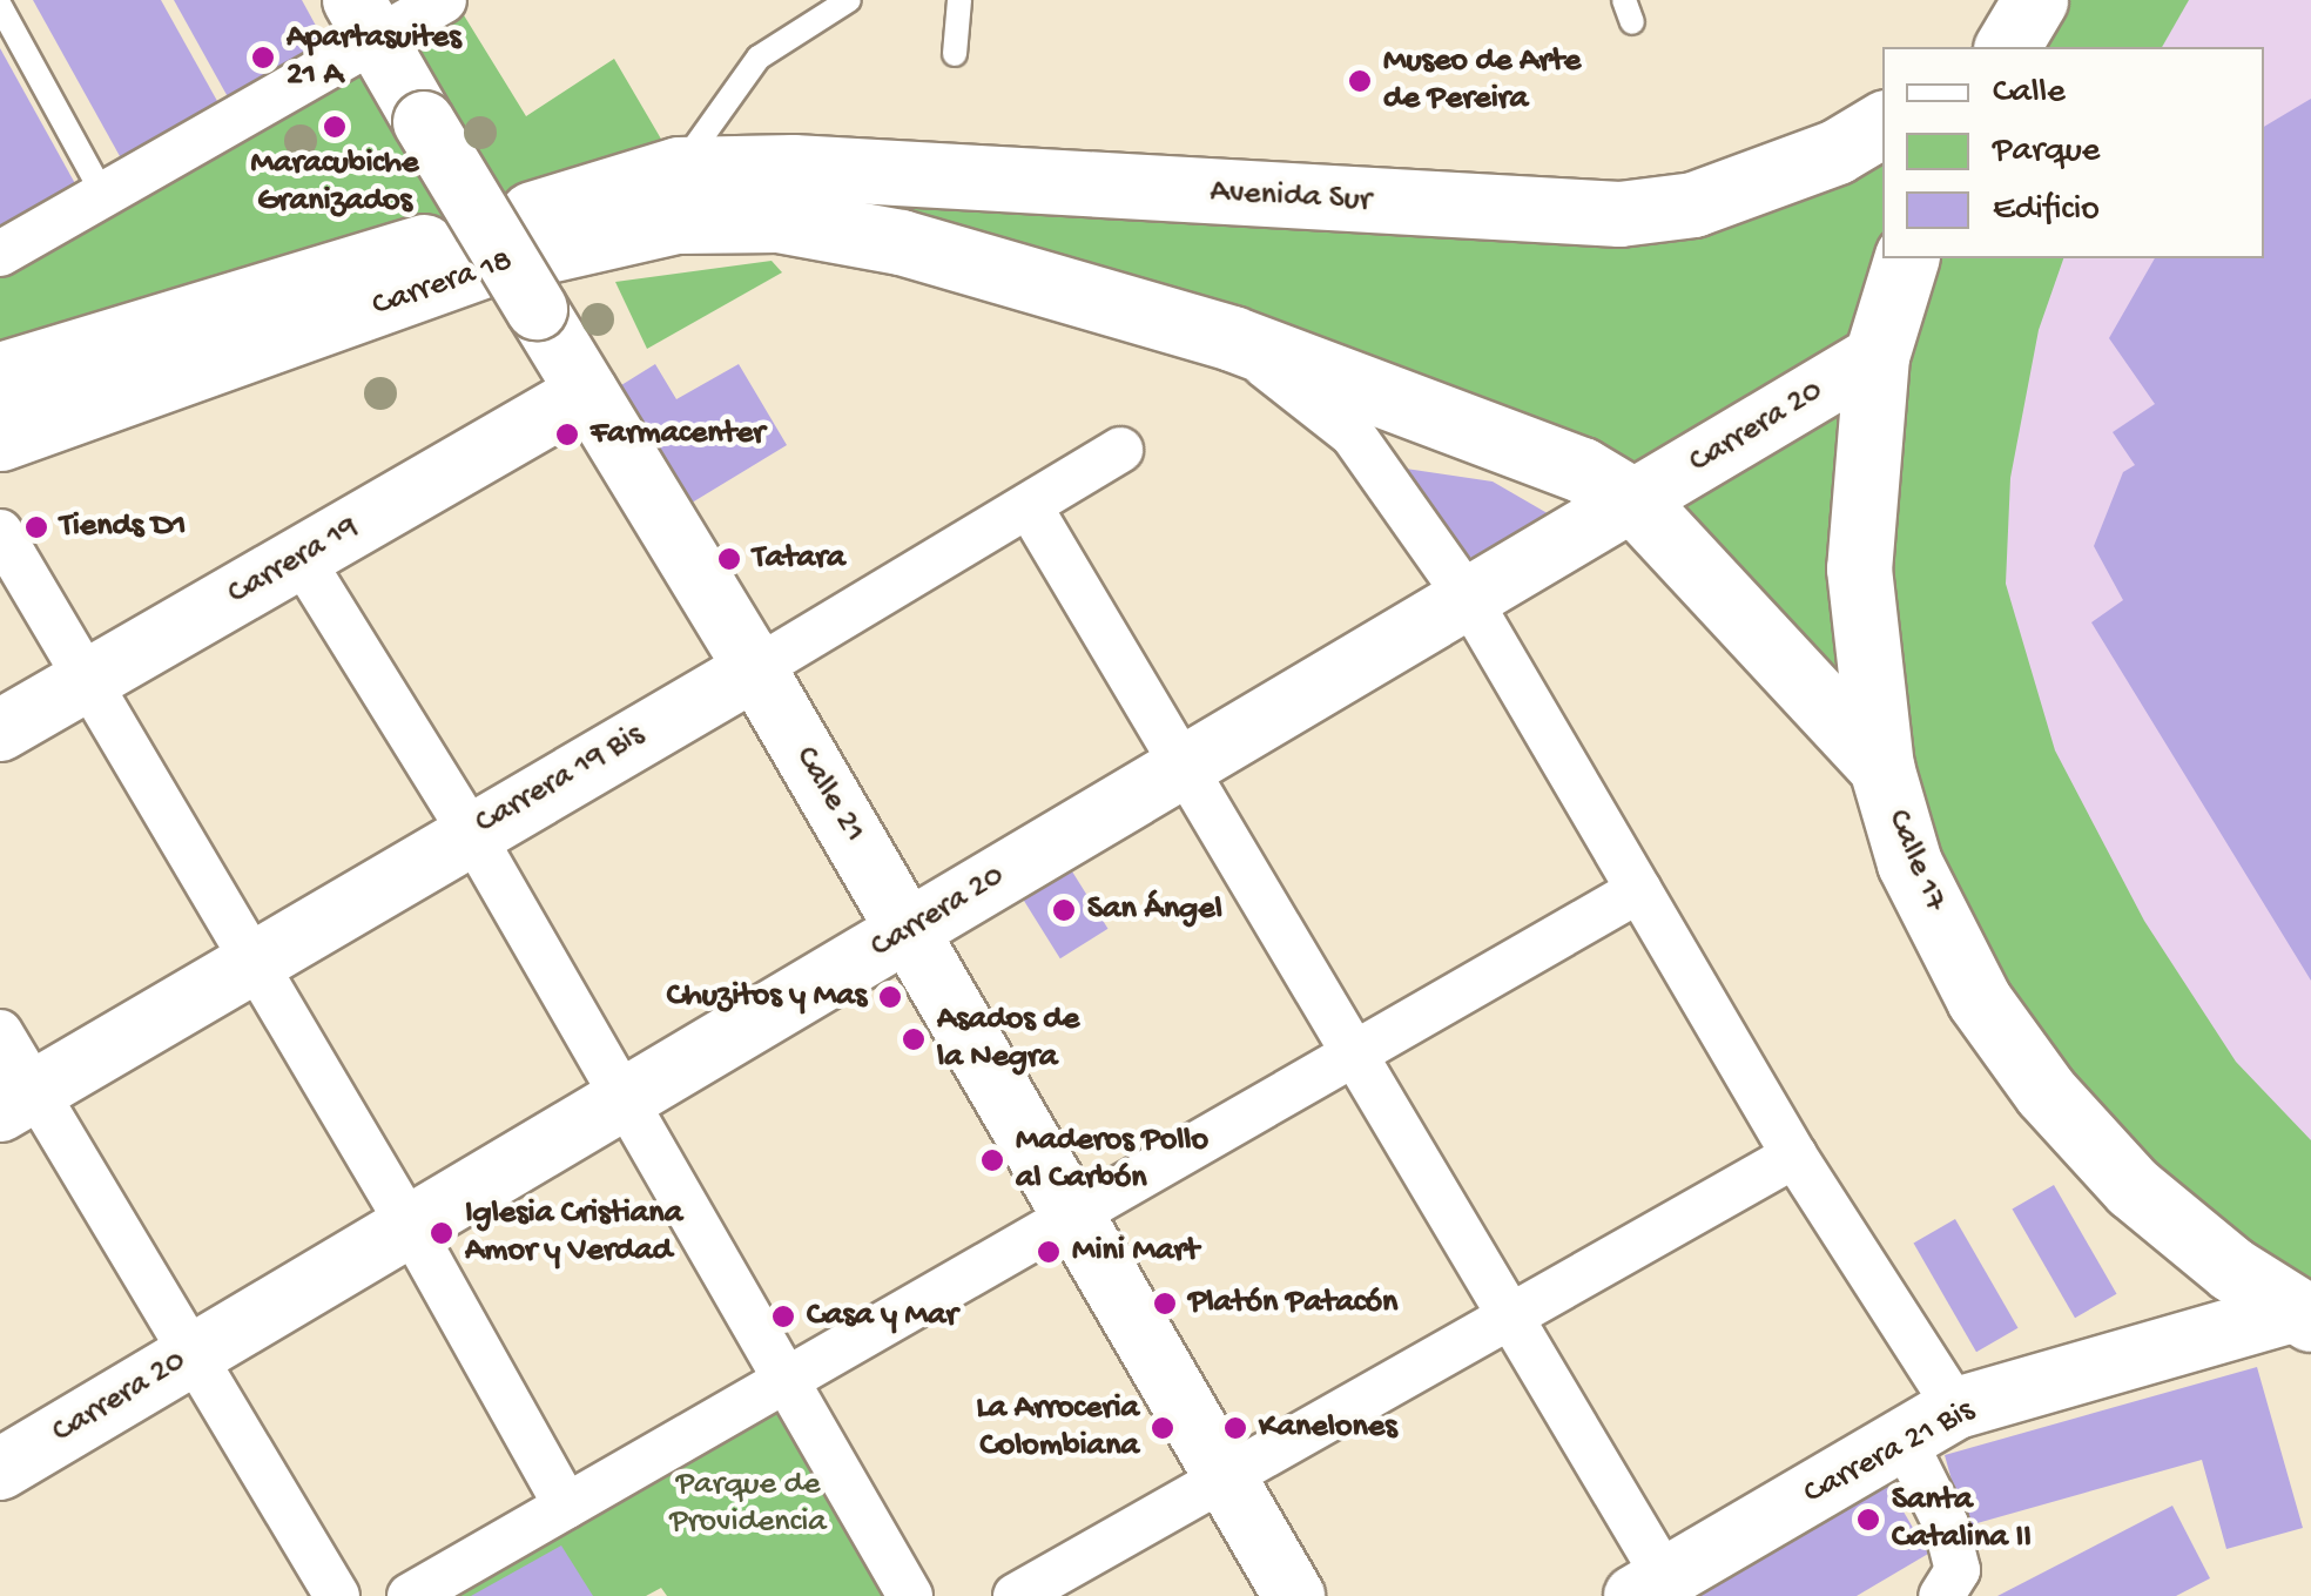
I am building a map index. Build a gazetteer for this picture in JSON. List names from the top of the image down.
{
  "streets": {
    "main road": ["Avenida Sur", "Carrera 18", "Calle 17"],
    "street": [
      "Carrera 20",
      "Carrera 19",
      "Carrera 19 Bis",
      "Calle 21",
      "Carrera 21 Bis"
    ]
  },
  "crossings": [
    ["Avenida Sur", "Carrera 18"],
    ["Carrera 20", "Calle 21"],
    ["Carrera 20", "Calle 17"],
    ["Carrera 19", "Calle 21"],
    ["Carrera 19 Bis", "Calle 21"],
    ["Calle 17", "Carrera 21 Bis"]
  ],
  "parks": ["Parque de Providencia"],
  "places": [
    "Apartasuites 21 A",
    "Museo de Arte de Pereira",
    "Maracubiche Granizados",
    "Farmacenter",
    "Tiends D1",
    "Tatara",
    "San Ángel",
    "Chuzitos y Mas",
    "Asados de la Negra",
    "Maderos Pollo al Carbón",
    "Iglesia Cristiana Amor y Verdad",
    "Mini Mart",
    "Platón Patacón",
    "Casa y Mar",
    "La Arroceria Colombiana",
    "Kanelones",
    "Santa Catalina II"
  ],
  "legend": ["Calle", "Parque", "Edificio"]
}
